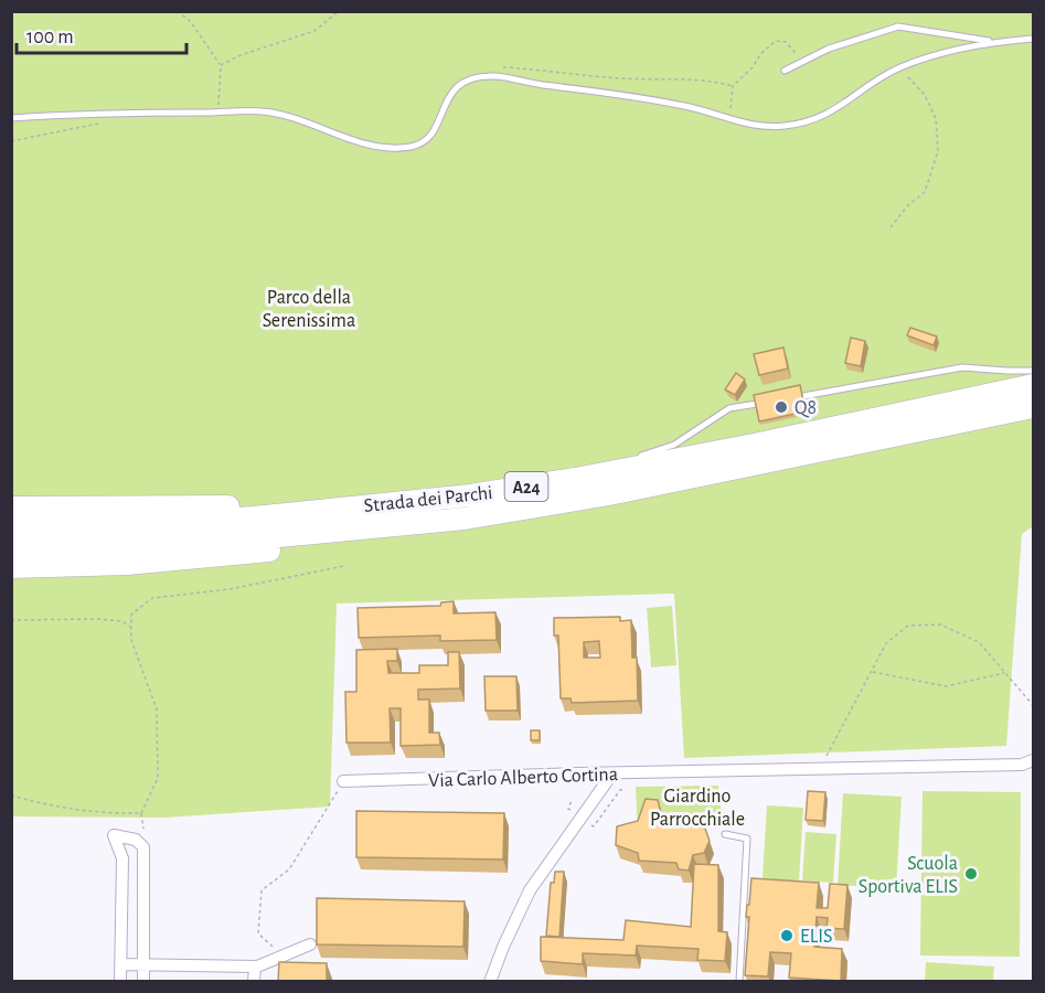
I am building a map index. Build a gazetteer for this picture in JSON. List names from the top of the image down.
{
  "streets": {
    "highway": ["A24", "Strada dei Parchi"],
    "street": ["Via Carlo Alberto Cortina"]
  },
  "parks": ["Parco della Serenissima", "Giardino Parrocchiale"],
  "places": ["Q8", "Scuola Sportiva ELIS", "ELIS"],
  "scale_bar": "100 m"
}
